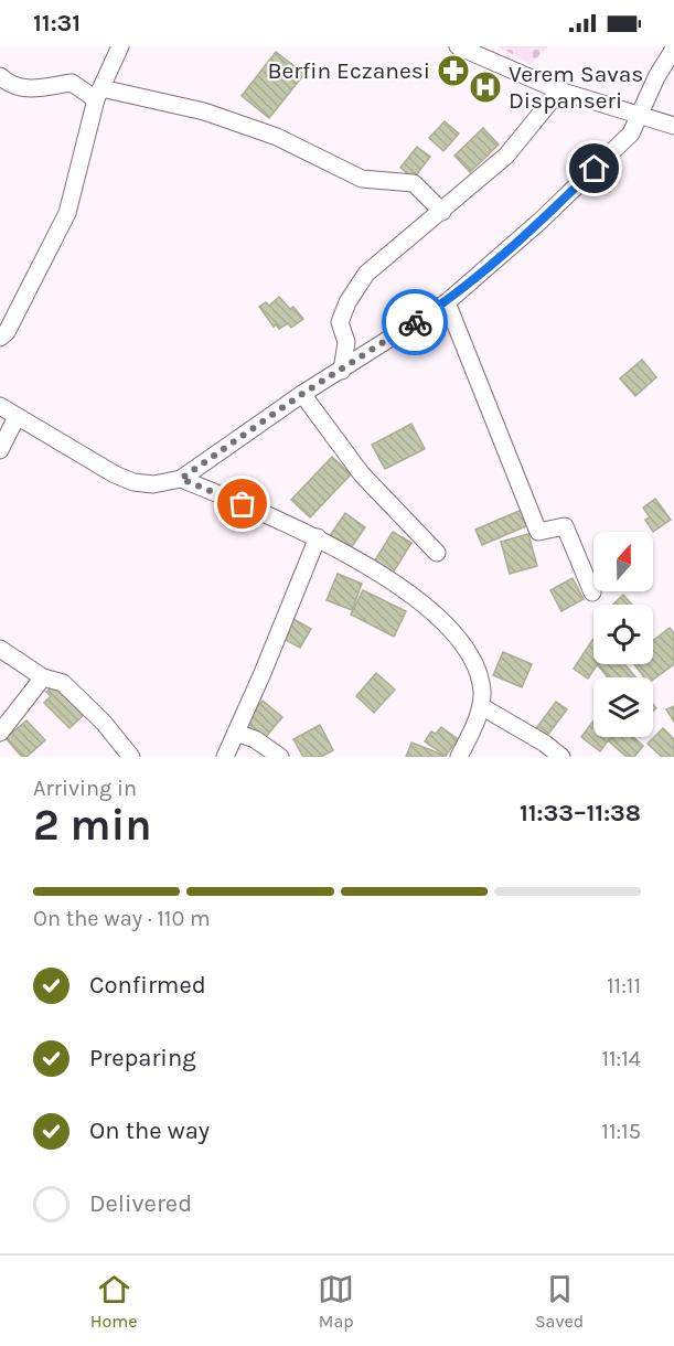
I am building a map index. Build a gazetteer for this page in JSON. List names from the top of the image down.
{
  "places": {
    "pharmacy": ["Berfin Eczanesi"],
    "hospital": ["Verem Savas Dispanseri"]
  },
  "north": "top",
  "page": {
    "status": "11:31",
    "heading": ["2 min", "Arriving in", "11:33–11:38"],
    "bar": "On the way · 110 m",
    "list": [
      ["Confirmed", "11:11"],
      ["Preparing", "11:14"],
      ["On the way", "11:15"],
      "Delivered"
    ],
    "tabs": ["Home", "Map", "Saved"]
  }
}
